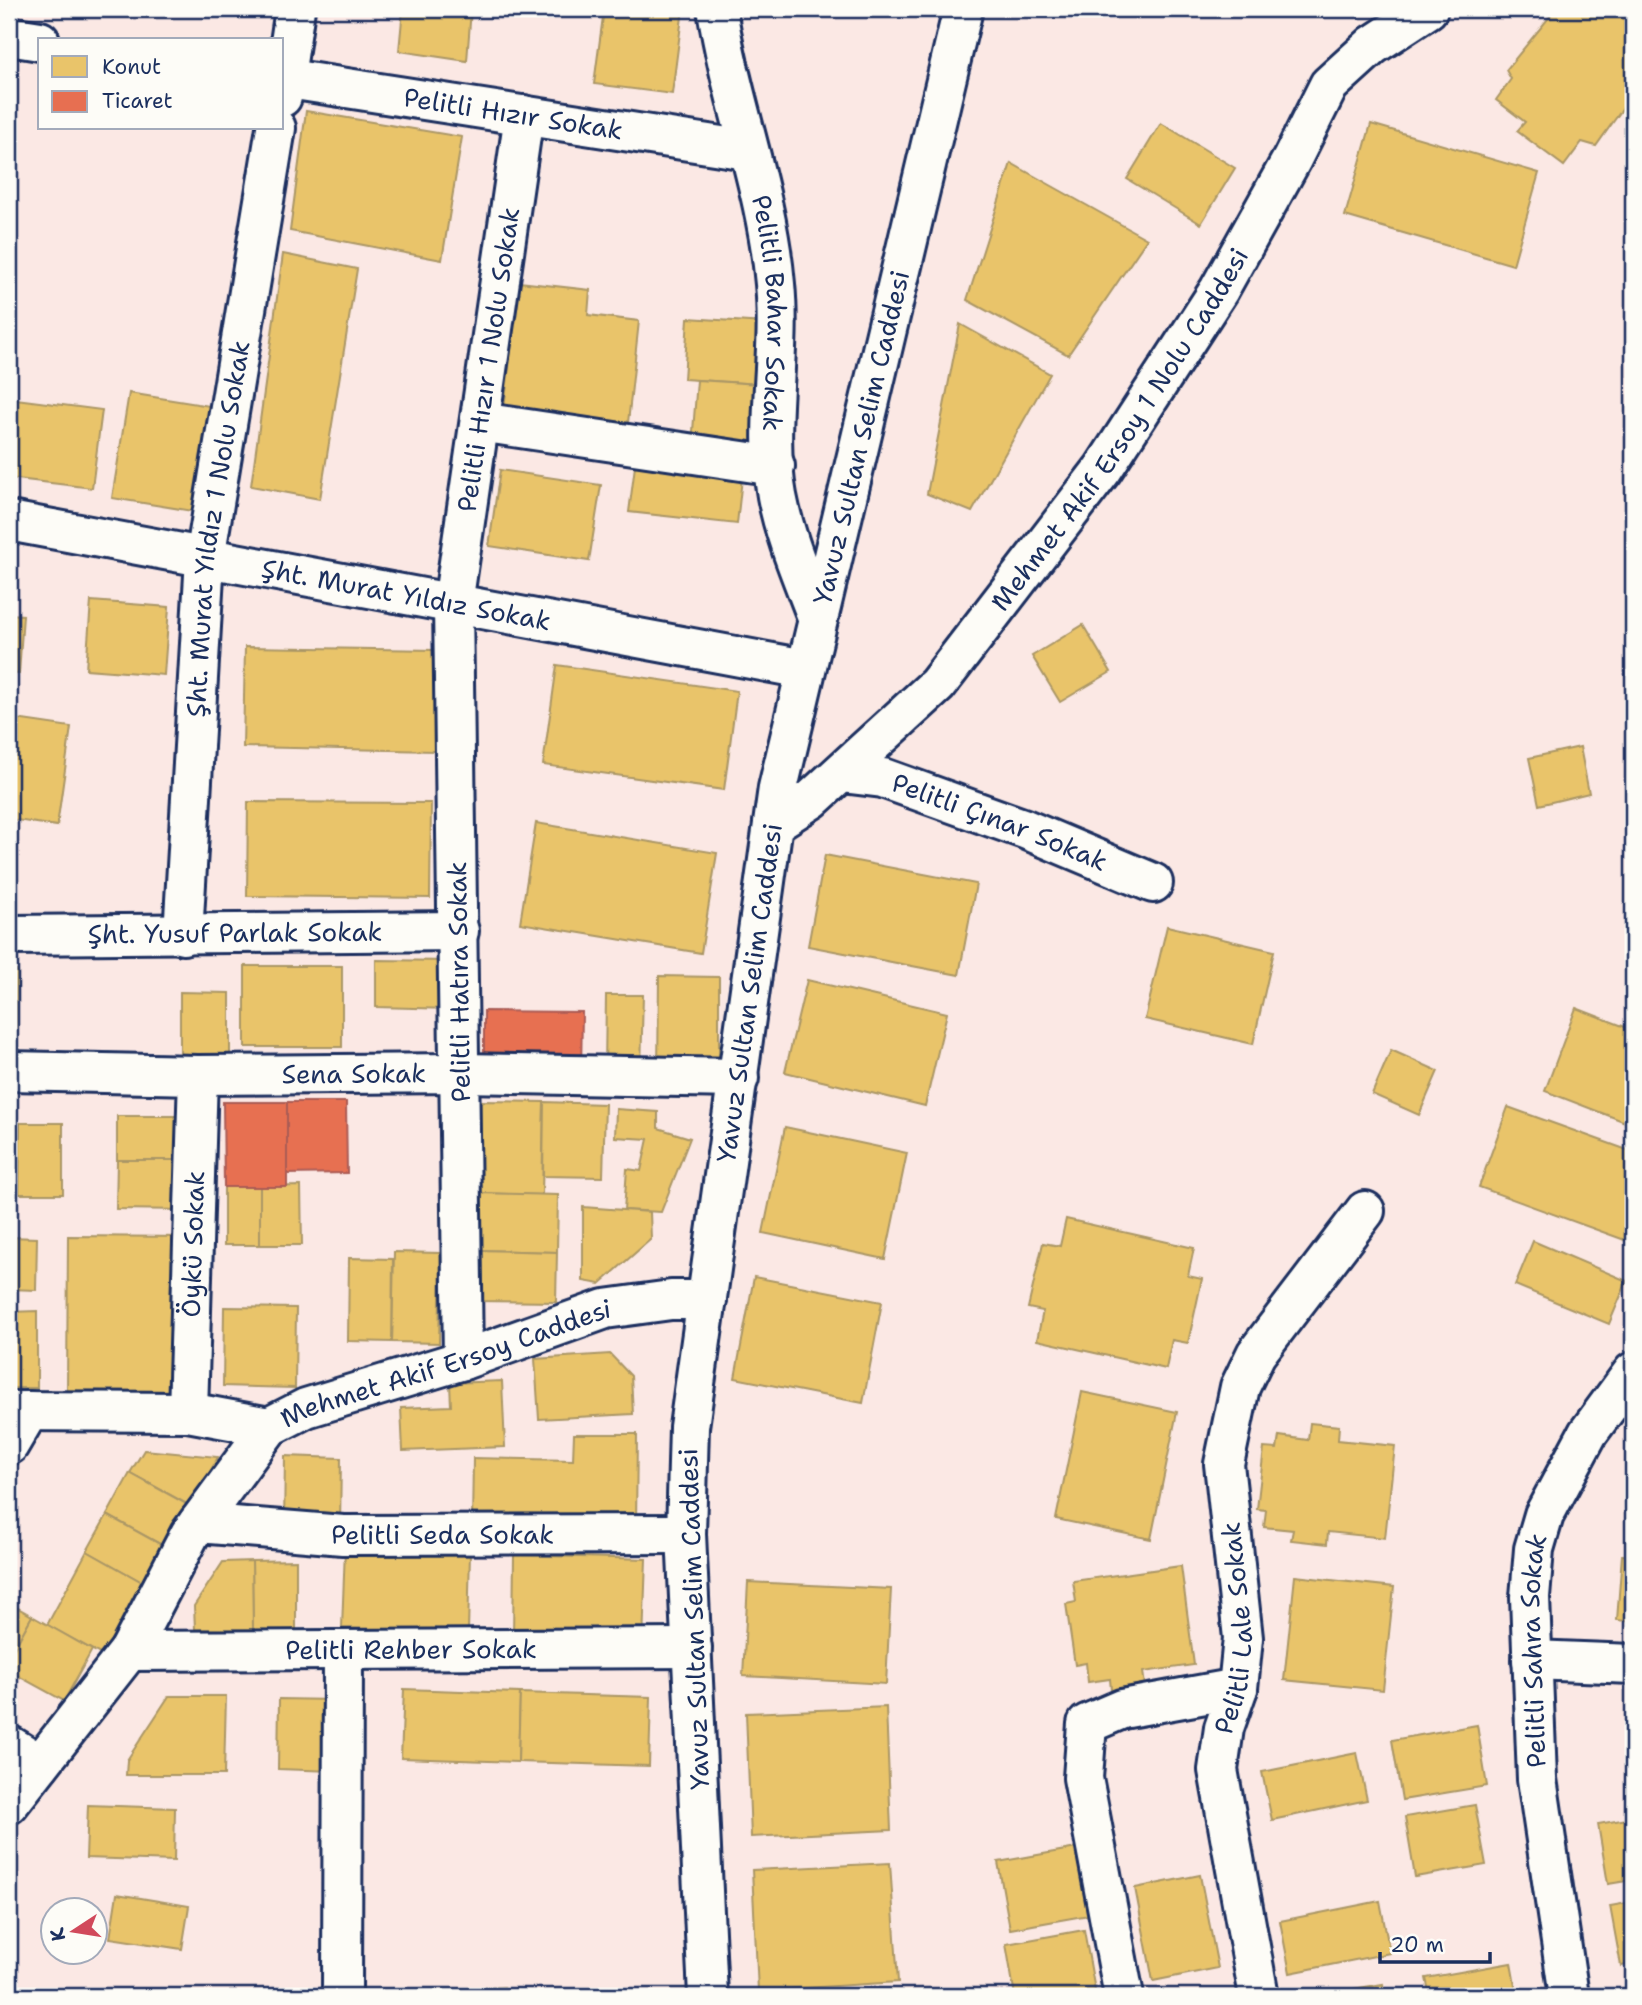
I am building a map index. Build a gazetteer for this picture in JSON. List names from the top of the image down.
{
  "streets": {
    "street": [
      "Pelitli Hızır Sokak",
      "Pelitli Bahar Sokak",
      "Pelitli Hızır 1 Nolu Sokak",
      "Mehmet Akif Ersoy 1 Nolu Caddesi",
      "Yavuz Sultan Selim Caddesi",
      "Şht. Murat Yıldız 1 Nolu Sokak",
      "Şht. Murat Yıldız Sokak",
      "Pelitli Çınar Sokak",
      "Şht. Yusuf Parlak Sokak",
      "Pelitli Hatıra Sokak",
      "Sena Sokak",
      "Öykü Sokak",
      "Mehmet Akif Ersoy Caddesi",
      "Pelitli Seda Sokak",
      "Pelitli Lale Sokak",
      "Pelitli Rehber Sokak",
      "Pelitli Sahra Sokak"
    ]
  },
  "crossings": [
    ["Pelitli Hızır Sokak", "Pelitli Bahar Sokak"],
    ["Pelitli Hızır Sokak", "Pelitli Hızır 1 Nolu Sokak"],
    ["Pelitli Bahar Sokak", "Yavuz Sultan Selim Caddesi"],
    ["Pelitli Hızır 1 Nolu Sokak", "Şht. Murat Yıldız Sokak"],
    ["Pelitli Hızır 1 Nolu Sokak", "Pelitli Hatıra Sokak"],
    ["Mehmet Akif Ersoy 1 Nolu Caddesi", "Yavuz Sultan Selim Caddesi"],
    ["Mehmet Akif Ersoy 1 Nolu Caddesi", "Pelitli Çınar Sokak"],
    ["Yavuz Sultan Selim Caddesi", "Şht. Murat Yıldız Sokak"],
    ["Yavuz Sultan Selim Caddesi", "Sena Sokak"],
    ["Yavuz Sultan Selim Caddesi", "Mehmet Akif Ersoy Caddesi"],
    ["Yavuz Sultan Selim Caddesi", "Pelitli Seda Sokak"],
    ["Yavuz Sultan Selim Caddesi", "Pelitli Rehber Sokak"],
    ["Şht. Murat Yıldız 1 Nolu Sokak", "Şht. Murat Yıldız Sokak"],
    ["Şht. Murat Yıldız 1 Nolu Sokak", "Şht. Yusuf Parlak Sokak"],
    ["Şht. Murat Yıldız Sokak", "Pelitli Hatıra Sokak"],
    ["Şht. Yusuf Parlak Sokak", "Pelitli Hatıra Sokak"],
    ["Pelitli Hatıra Sokak", "Sena Sokak"],
    ["Pelitli Hatıra Sokak", "Mehmet Akif Ersoy Caddesi"],
    ["Sena Sokak", "Öykü Sokak"],
    ["Mehmet Akif Ersoy Caddesi", "Pelitli Seda Sokak"],
    ["Mehmet Akif Ersoy Caddesi", "Pelitli Rehber Sokak"]
  ],
  "legend": ["Konut", "Ticaret"],
  "scale_bar": "20 m",
  "north": "left"
}
